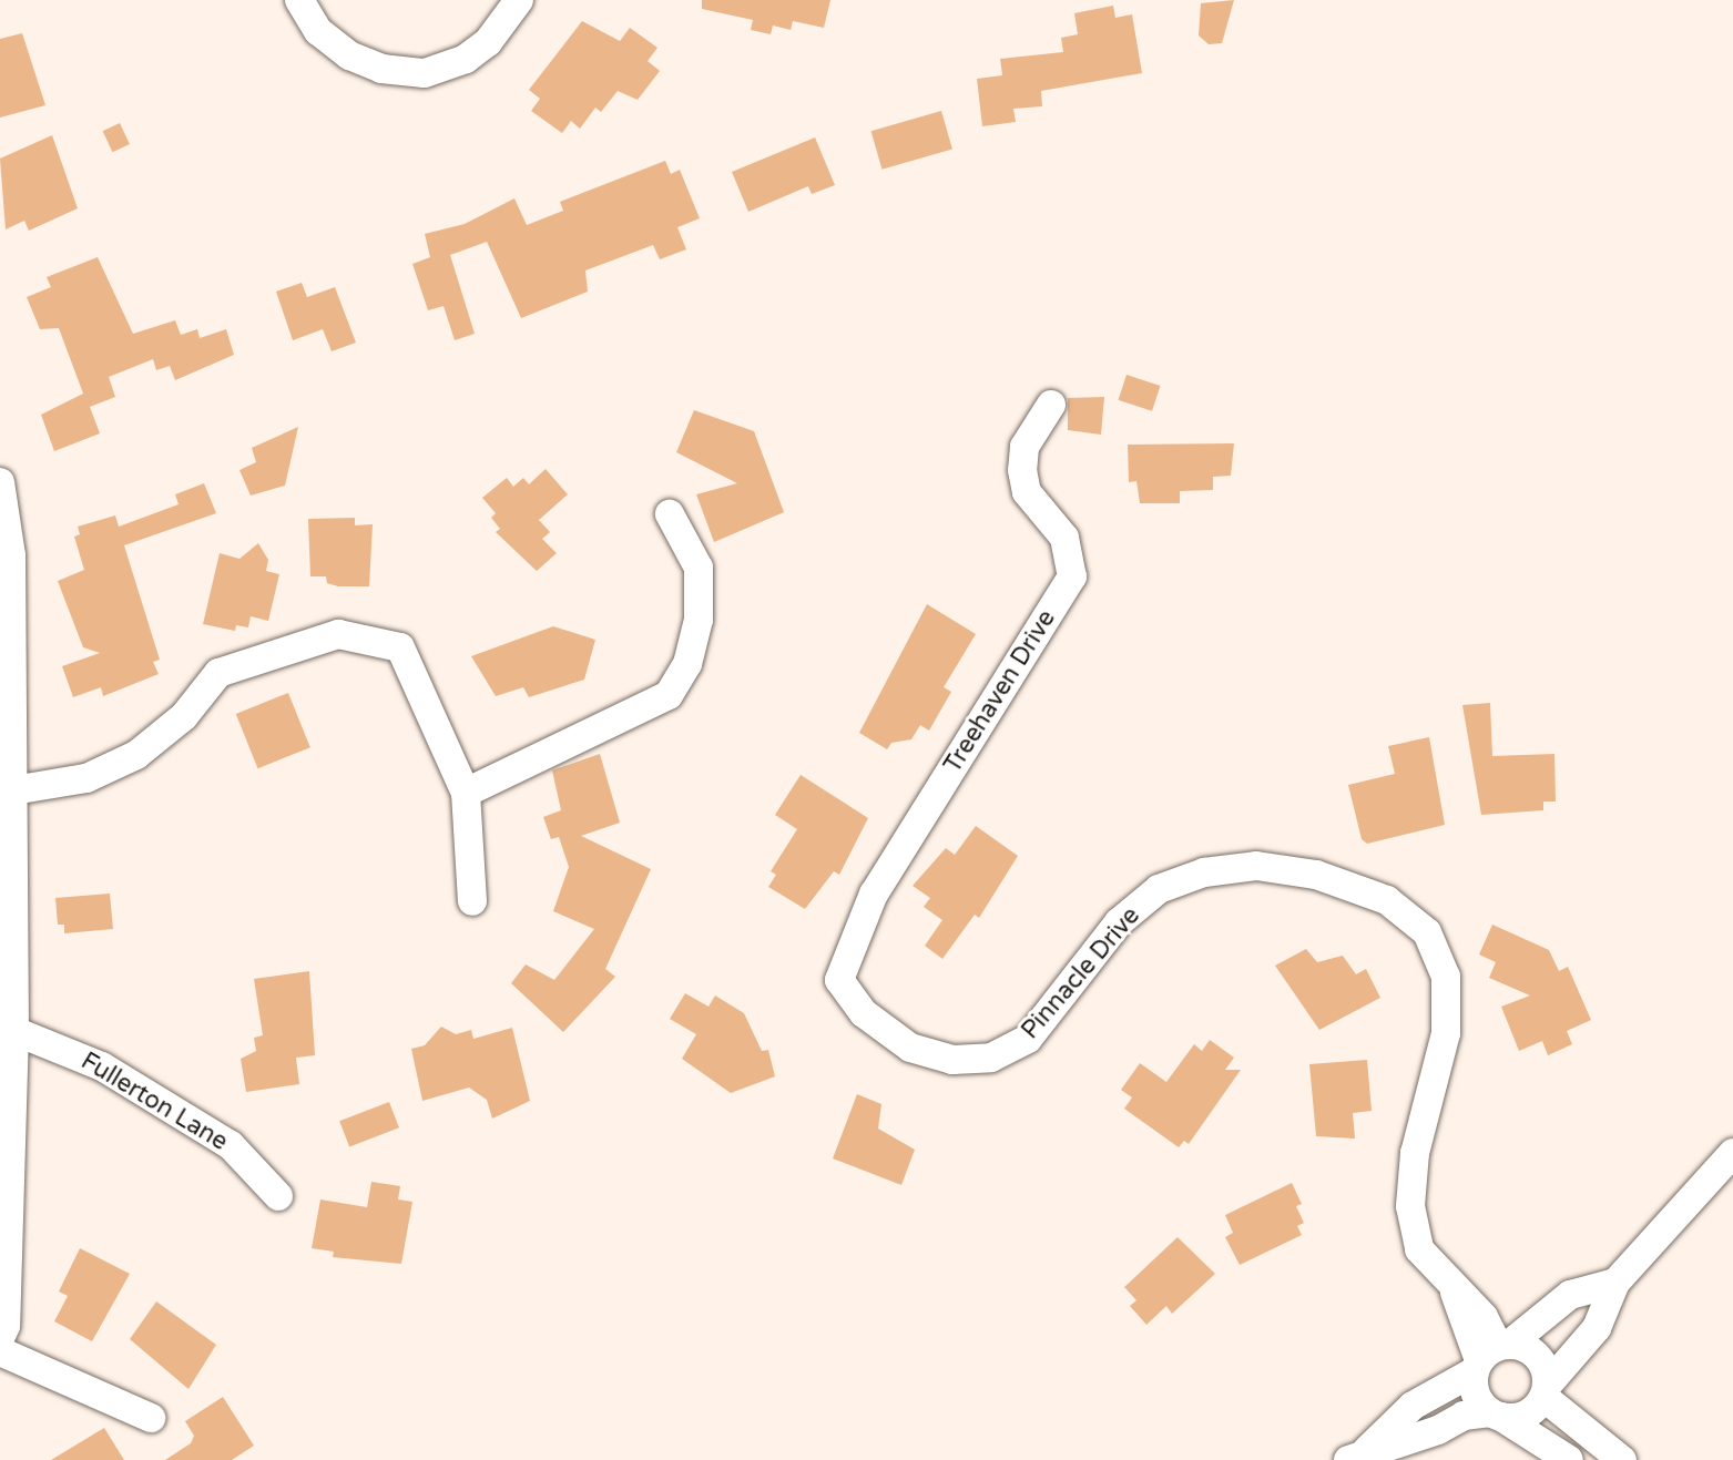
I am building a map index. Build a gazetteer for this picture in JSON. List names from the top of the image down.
{
  "streets": {
    "street": ["Treehaven Drive", "Pinnacle Drive", "Fullerton Lane"]
  },
  "crossings": [
    ["Treehaven Drive", "Pinnacle Drive"]
  ]
}
